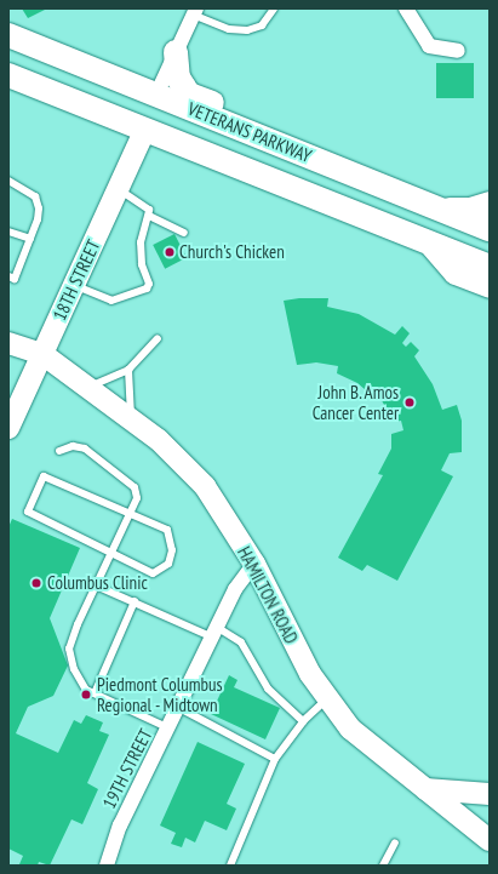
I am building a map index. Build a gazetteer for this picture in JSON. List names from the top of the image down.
{
  "streets": {
    "main road": ["VETERANS PARKWAY"],
    "street": ["18TH STREET", "HAMILTON ROAD", "19TH STREET"]
  },
  "crossings": [
    ["VETERANS PARKWAY", "18TH STREET"],
    ["18TH STREET", "HAMILTON ROAD"],
    ["HAMILTON ROAD", "19TH STREET"]
  ],
  "places": [
    "Church's Chicken",
    "John B. Amos Cancer Center",
    "Columbus Clinic",
    "Piedmont Columbus Regional - Midtown"
  ]
}
